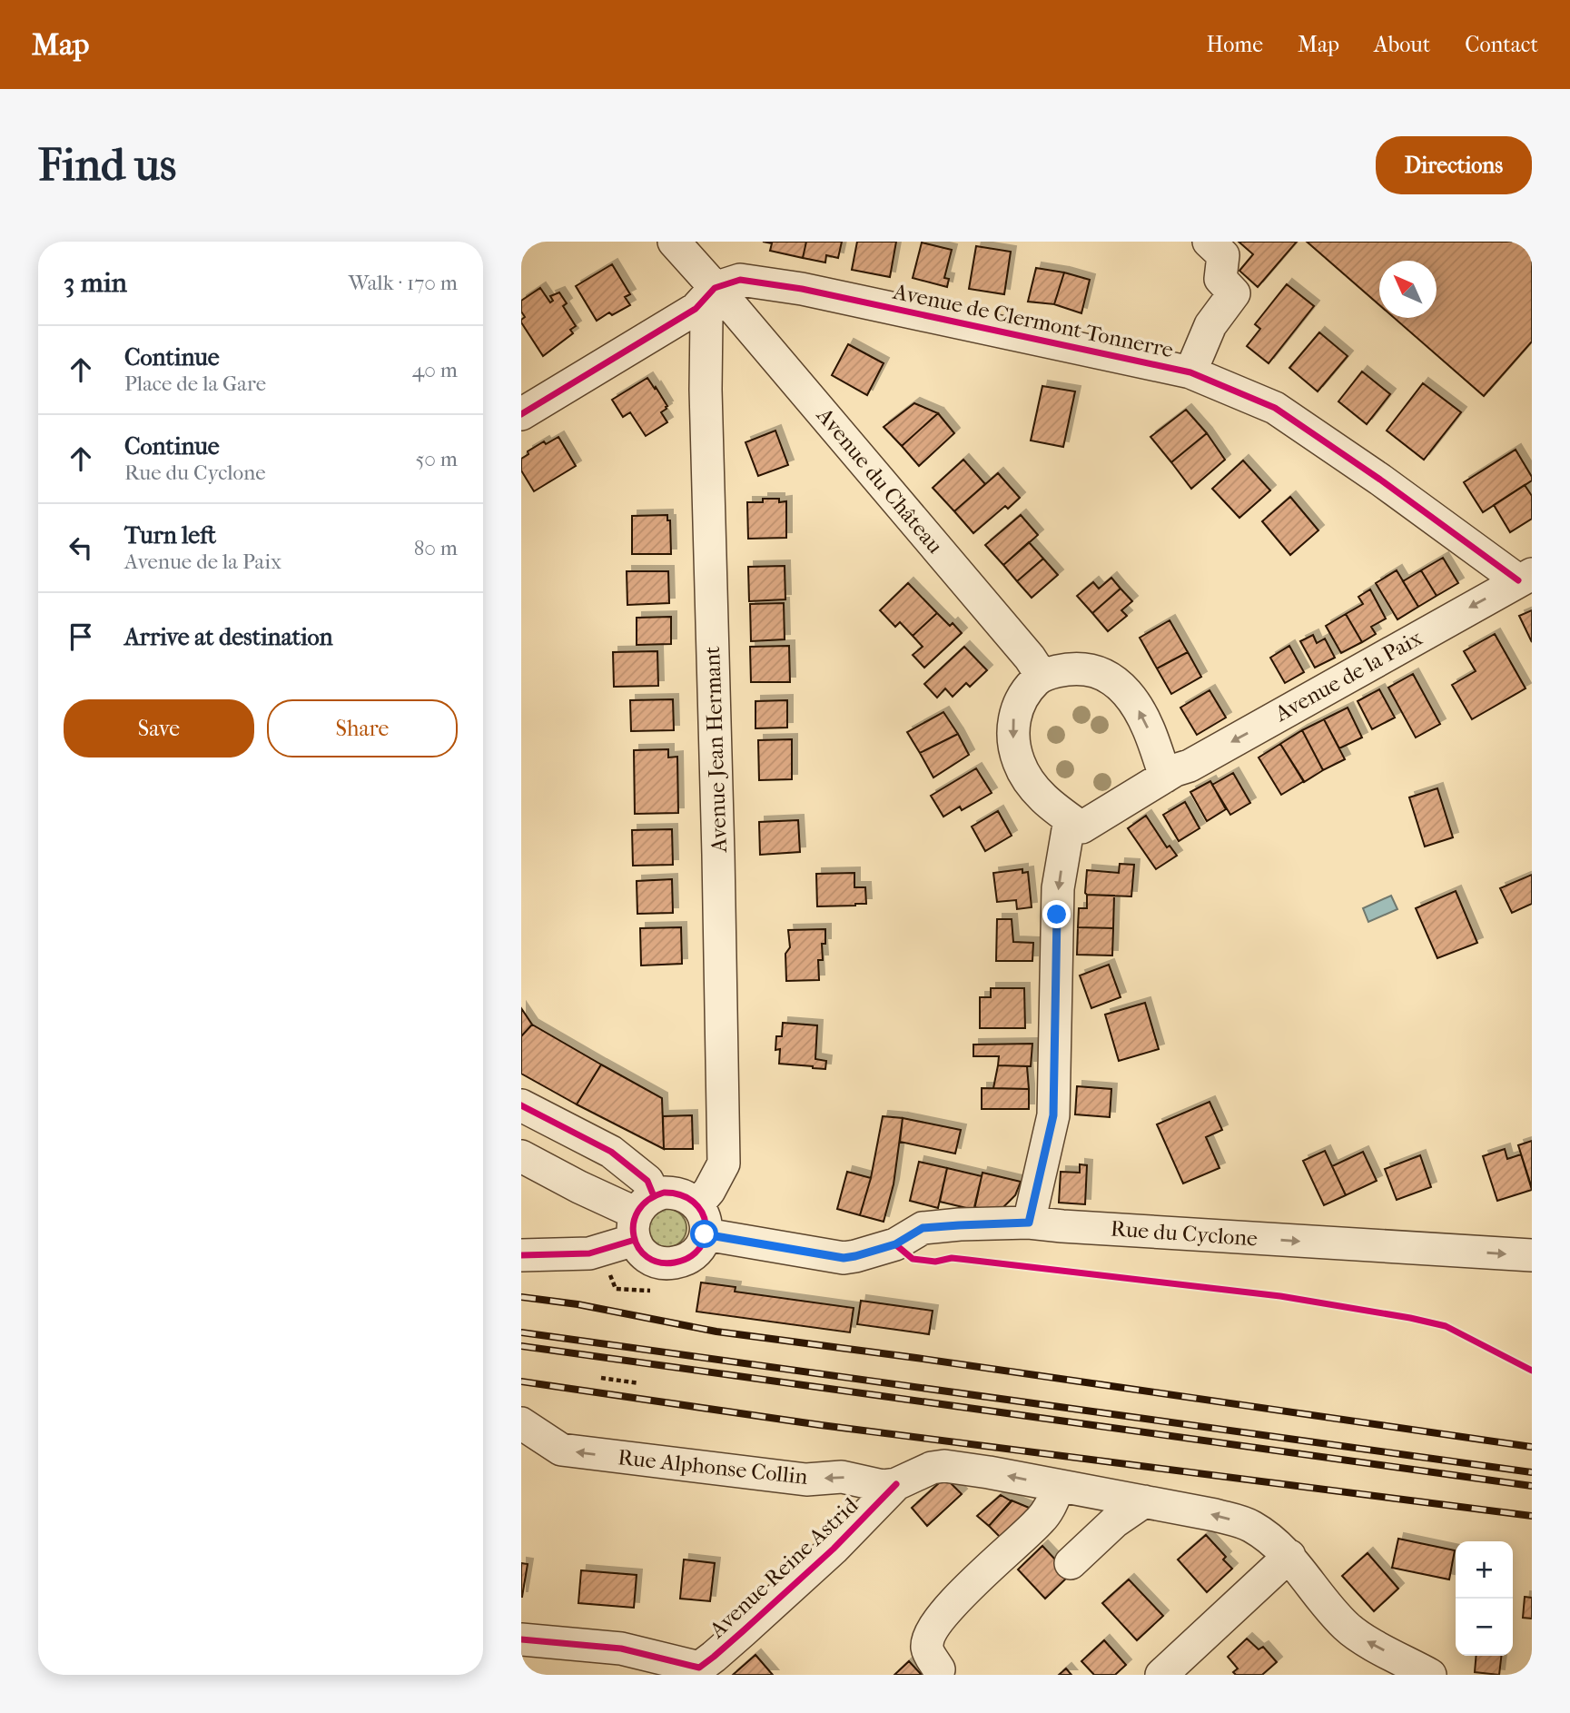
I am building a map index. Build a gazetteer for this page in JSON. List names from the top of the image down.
{
  "streets": {
    "street": [
      "Avenue de Clermont Tonnerre",
      "Avenue du Château",
      "Avenue de la Paix",
      "Avenue Jean Hermant",
      "Rue du Cyclone",
      "Rue Alphonse Collin",
      "Avenue Reine Astrid"
    ]
  },
  "crossings": [
    ["Avenue de Clermont Tonnerre", "Avenue du Château"],
    ["Avenue de Clermont Tonnerre", "Avenue de la Paix"],
    ["Avenue de Clermont Tonnerre", "Avenue Jean Hermant"],
    ["Avenue du Château", "Avenue de la Paix"],
    ["Avenue du Château", "Avenue Jean Hermant"],
    ["Avenue Jean Hermant", "Rue du Cyclone"],
    ["Rue Alphonse Collin", "Avenue Reine Astrid"]
  ],
  "one_way": ["Avenue de la Paix", "Rue du Cyclone", "Rue Alphonse Collin"],
  "north": "top left",
  "page": {
    "header": "Map",
    "nav": [
      "Home",
      "Map",
      "About",
      "Contact"
    ],
    "buttons": [
      "Directions",
      ["Save", "Share"]
    ],
    "title": "Find us",
    "heading": ["3 min", "Walk · 170 m"],
    "list": [
      ["Continue", "Place de la Gare", "40 m"],
      ["Continue", "Rue du Cyclone", "50 m"],
      ["Turn left", "Avenue de la Paix", "80 m"],
      "Arrive at destination"
    ],
    "map_buttons": ["+", "−"]
  }
}
